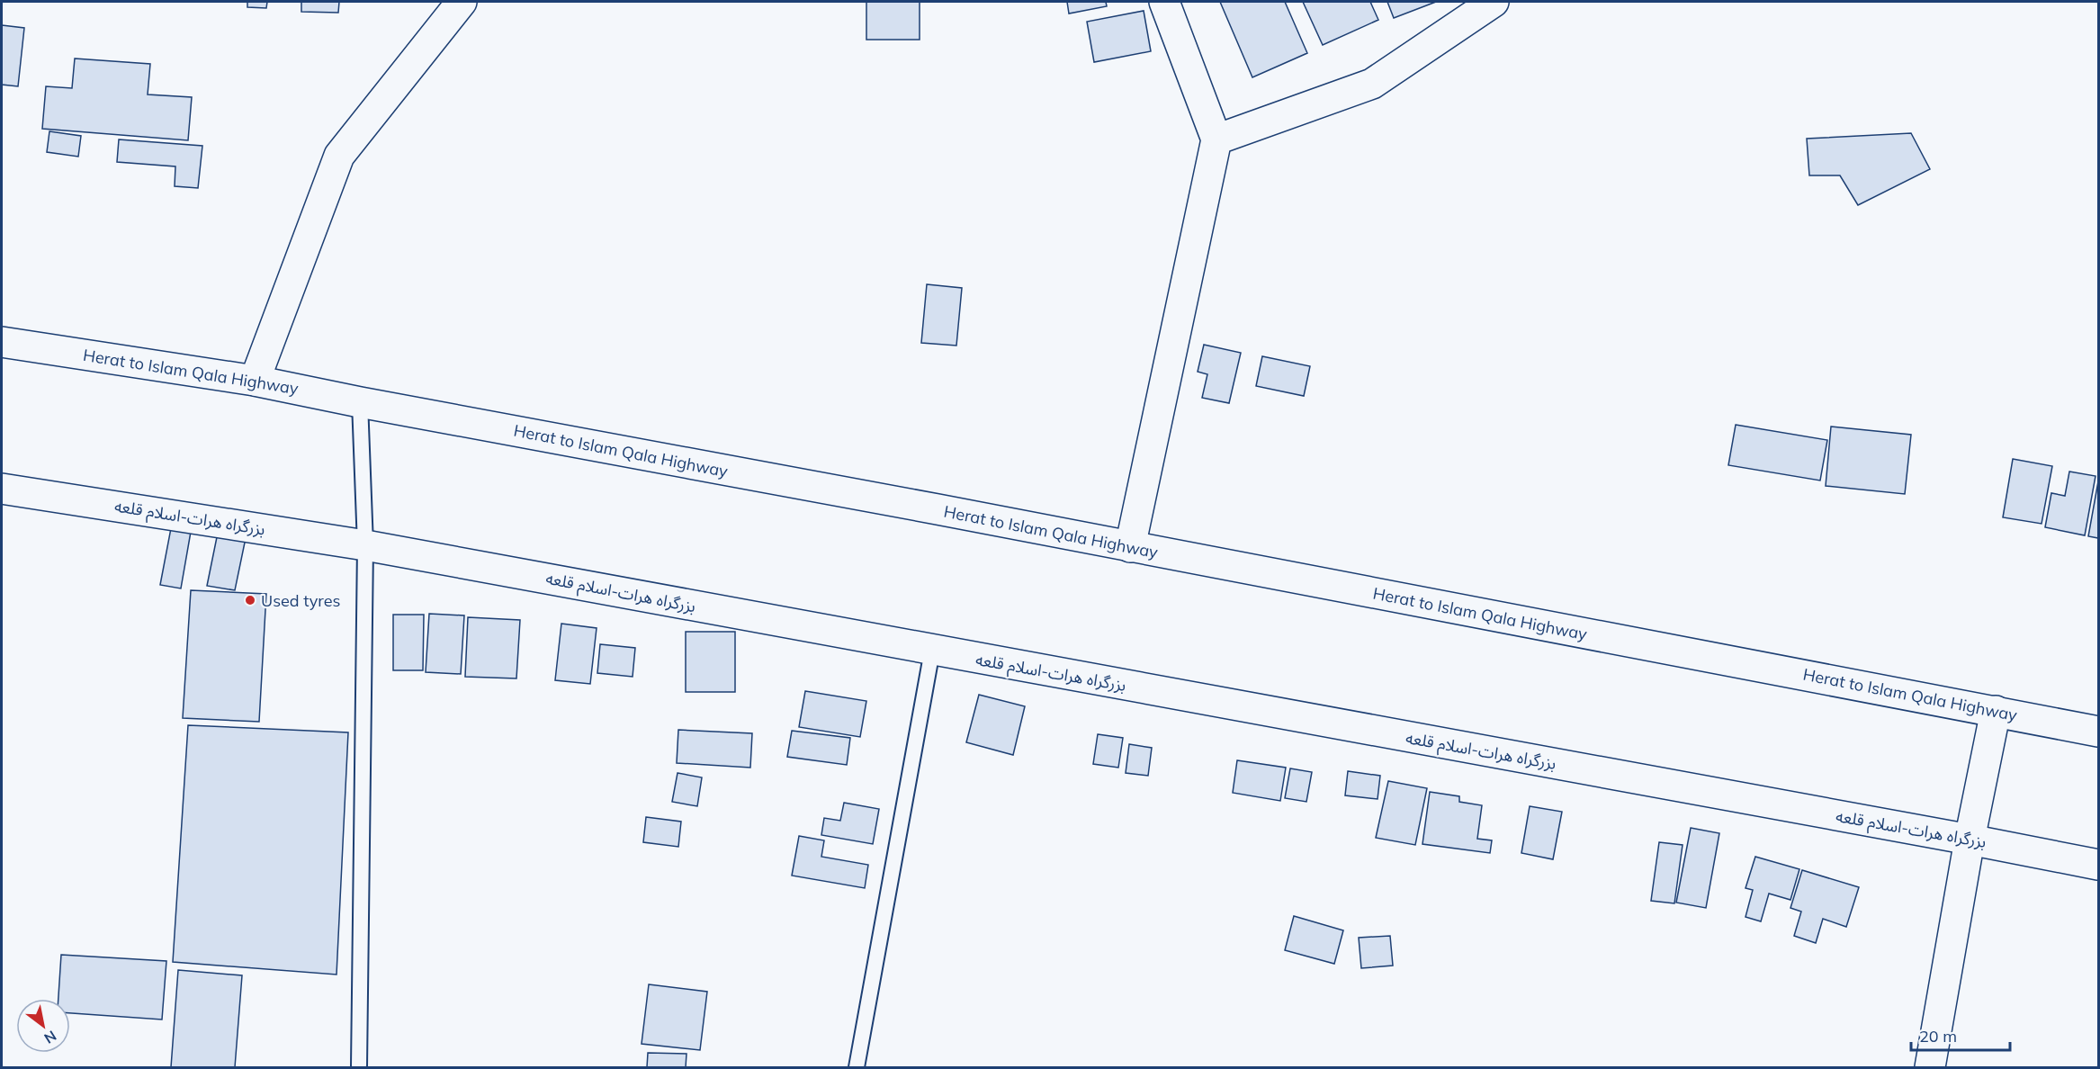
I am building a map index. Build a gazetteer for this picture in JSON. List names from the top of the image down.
{
  "streets": {
    "main road": ["Herat to Islam Qala Highway", "بزرگراه هرات-اسلام قلعه"]
  },
  "places": ["Used tyres"],
  "scale_bar": "20 m",
  "north": "bottom right"
}
